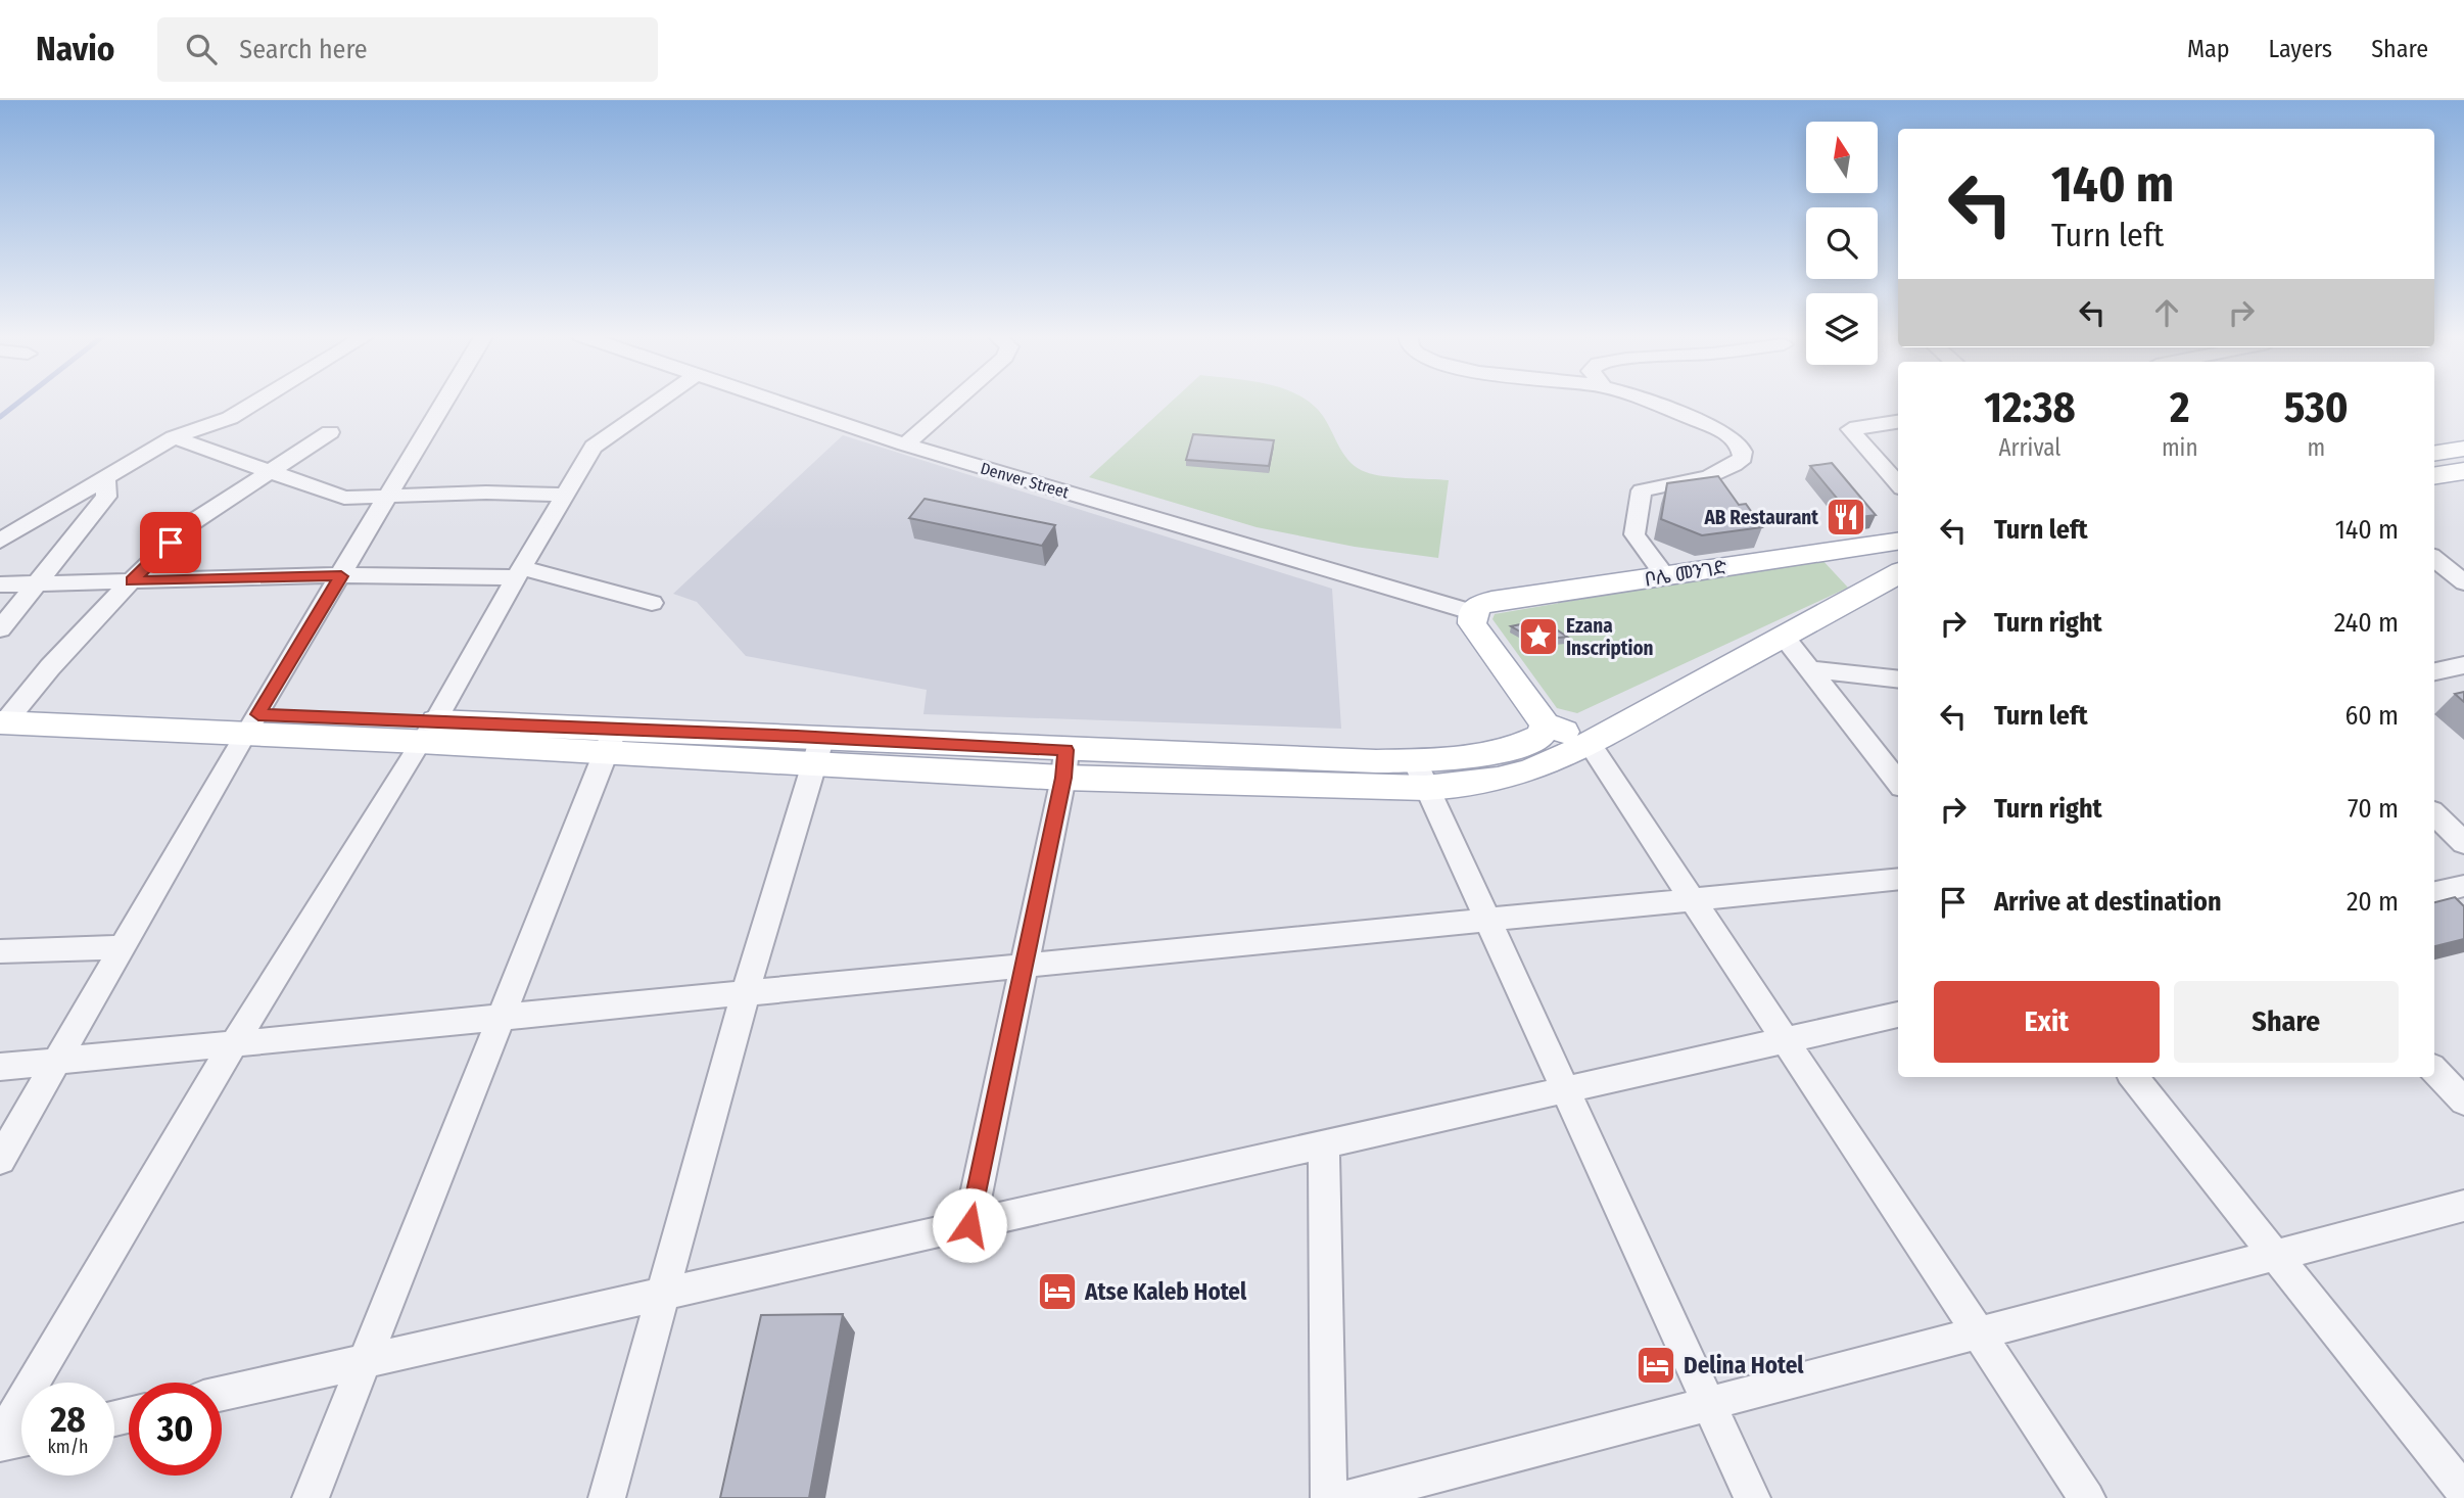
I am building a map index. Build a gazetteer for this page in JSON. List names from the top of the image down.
{
  "streets": {
    "main road": ["ቦሌ መንገድ"],
    "street": ["Denver Street"]
  },
  "crossings": [
    ["Denver Street", "ቦሌ መንገድ"]
  ],
  "places": {
    "restaurant": ["AB Restaurant"],
    "place": ["Ezana Inscription"],
    "hotel": ["Atse Kaleb Hotel", "Delina Hotel"]
  },
  "north": "top",
  "page": {
    "header": "Navio",
    "search": "Search here",
    "nav": ["Map", "Layers", "Share"],
    "turn": ["140 m", "Turn left"],
    "eta": [
      "12:38",
      "Arrival",
      "2",
      "min",
      "530",
      "m"
    ],
    "list": [
      {
        "name": "Turn left",
        "value": "140 m"
      },
      {
        "name": "Turn right",
        "value": "240 m"
      },
      {
        "name": "Turn left",
        "value": "60 m"
      },
      {
        "name": "Turn right",
        "value": "70 m"
      },
      {
        "name": "Arrive at destination",
        "value": "20 m"
      }
    ],
    "buttons": ["Exit", "Share"],
    "speed": "28 km/h",
    "limit": "30"
  }
}
